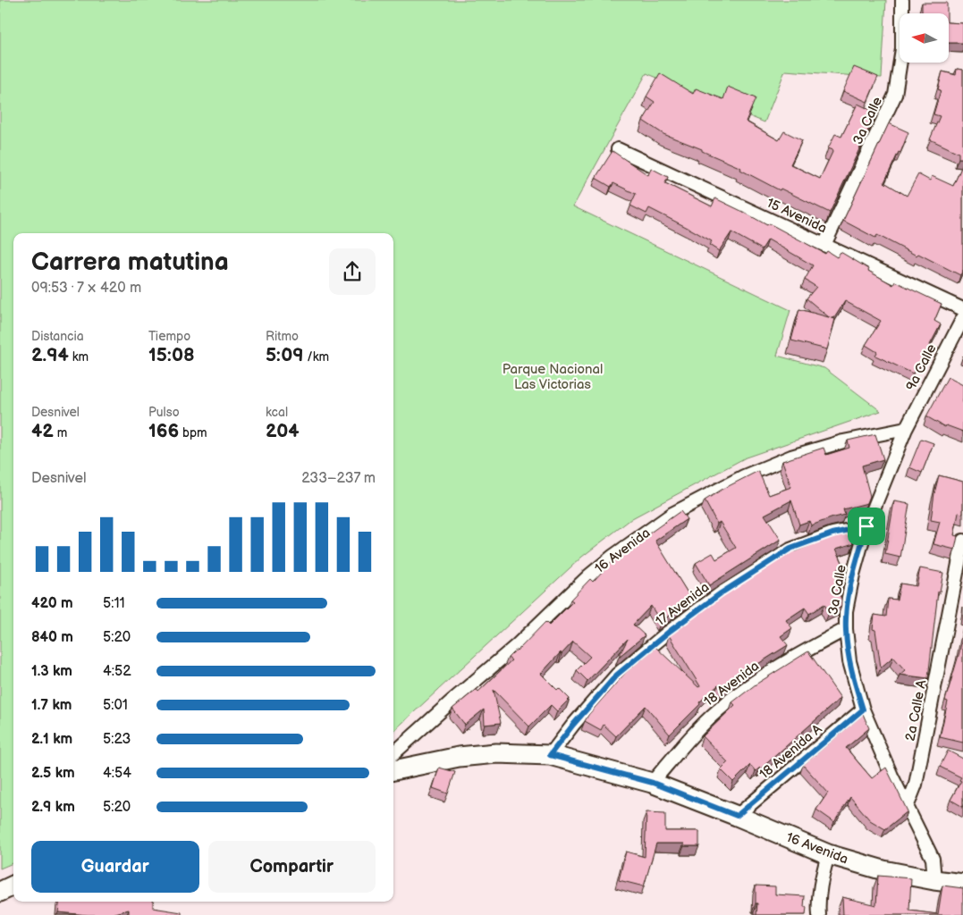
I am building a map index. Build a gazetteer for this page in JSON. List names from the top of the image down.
{
  "streets": {
    "main road": ["16 Avenida"],
    "street": [
      "3a Calle",
      "15 Avenida",
      "9a Calle",
      "17 Avenida",
      "18 Avenida",
      "2a Calle A",
      "18 Avenida A"
    ]
  },
  "crossings": [
    ["3a Calle", "15 Avenida"],
    ["3a Calle", "9a Calle"],
    ["3a Calle", "16 Avenida"],
    ["3a Calle", "17 Avenida"],
    ["3a Calle", "18 Avenida"],
    ["3a Calle", "2a Calle A"],
    ["3a Calle", "18 Avenida A"],
    ["9a Calle", "16 Avenida"],
    ["16 Avenida", "17 Avenida"],
    ["16 Avenida", "18 Avenida"],
    ["16 Avenida", "18 Avenida A"]
  ],
  "parks": ["Parque Nacional Las Victorias"],
  "north": "left",
  "page": {
    "heading": ["Carrera matutina", "09:53 · 7 × 420 m"],
    "stats": [
      ["Distancia", "2.94 km"],
      ["Tiempo", "15:08"],
      ["Ritmo", "5:09 /km"],
      ["Desnivel", "42 m"],
      ["Pulso", "166 bpm"],
      ["kcal", "204"]
    ],
    "chart": ["Desnivel", "233–237 m"],
    "list": [
      {
        "name": "420 m",
        "note": "5:11"
      },
      {
        "name": "840 m",
        "note": "5:20"
      },
      {
        "name": "1.3 km",
        "note": "4:52"
      },
      {
        "name": "1.7 km",
        "note": "5:01"
      },
      {
        "name": "2.1 km",
        "note": "5:23"
      },
      {
        "name": "2.5 km",
        "note": "4:54"
      },
      {
        "name": "2.9 km",
        "note": "5:20"
      }
    ],
    "buttons": ["Guardar", "Compartir"]
  }
}
